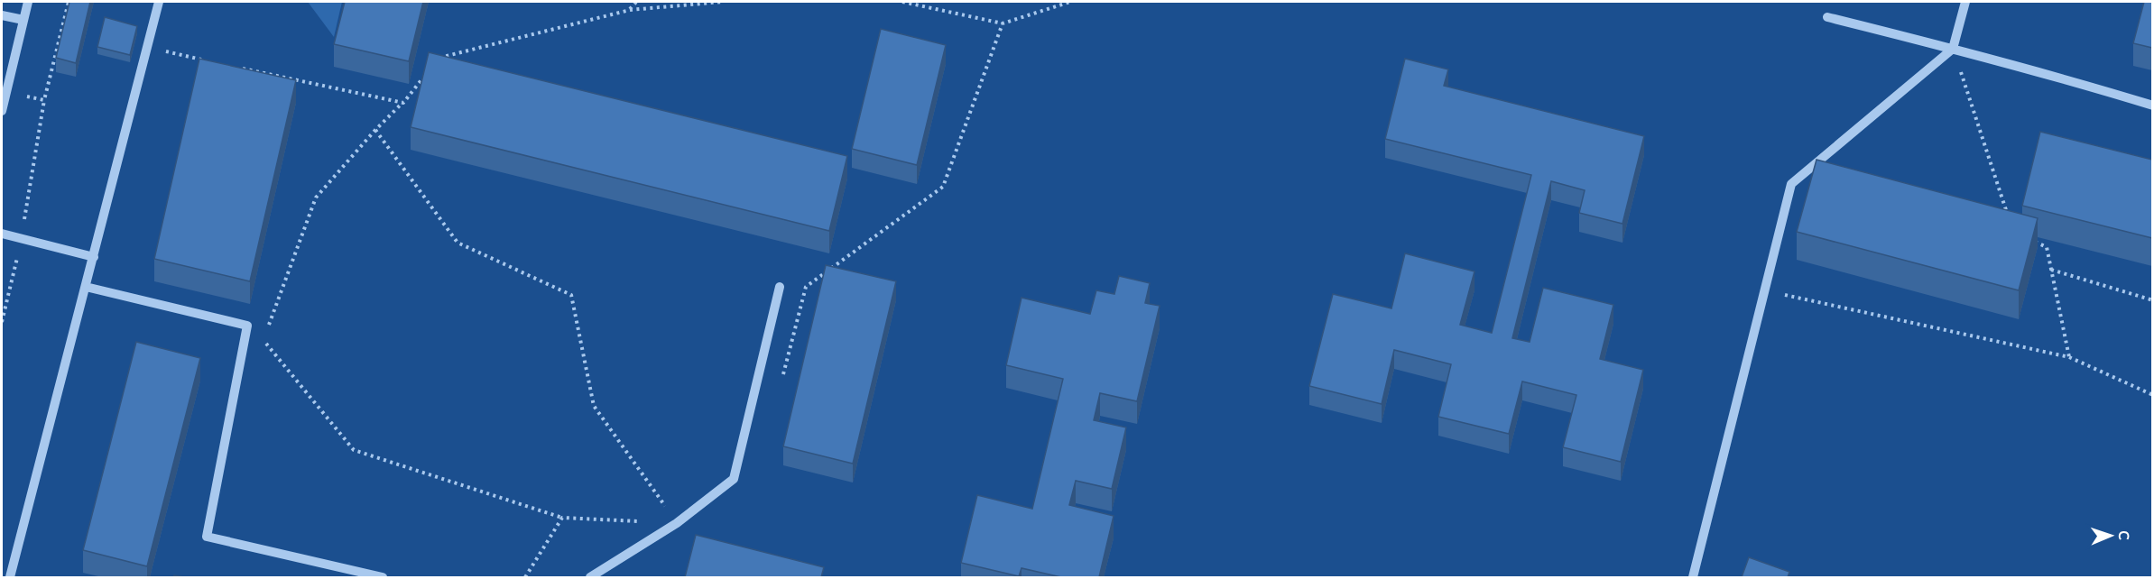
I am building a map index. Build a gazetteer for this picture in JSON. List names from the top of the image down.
{
  "north": "right"
}
